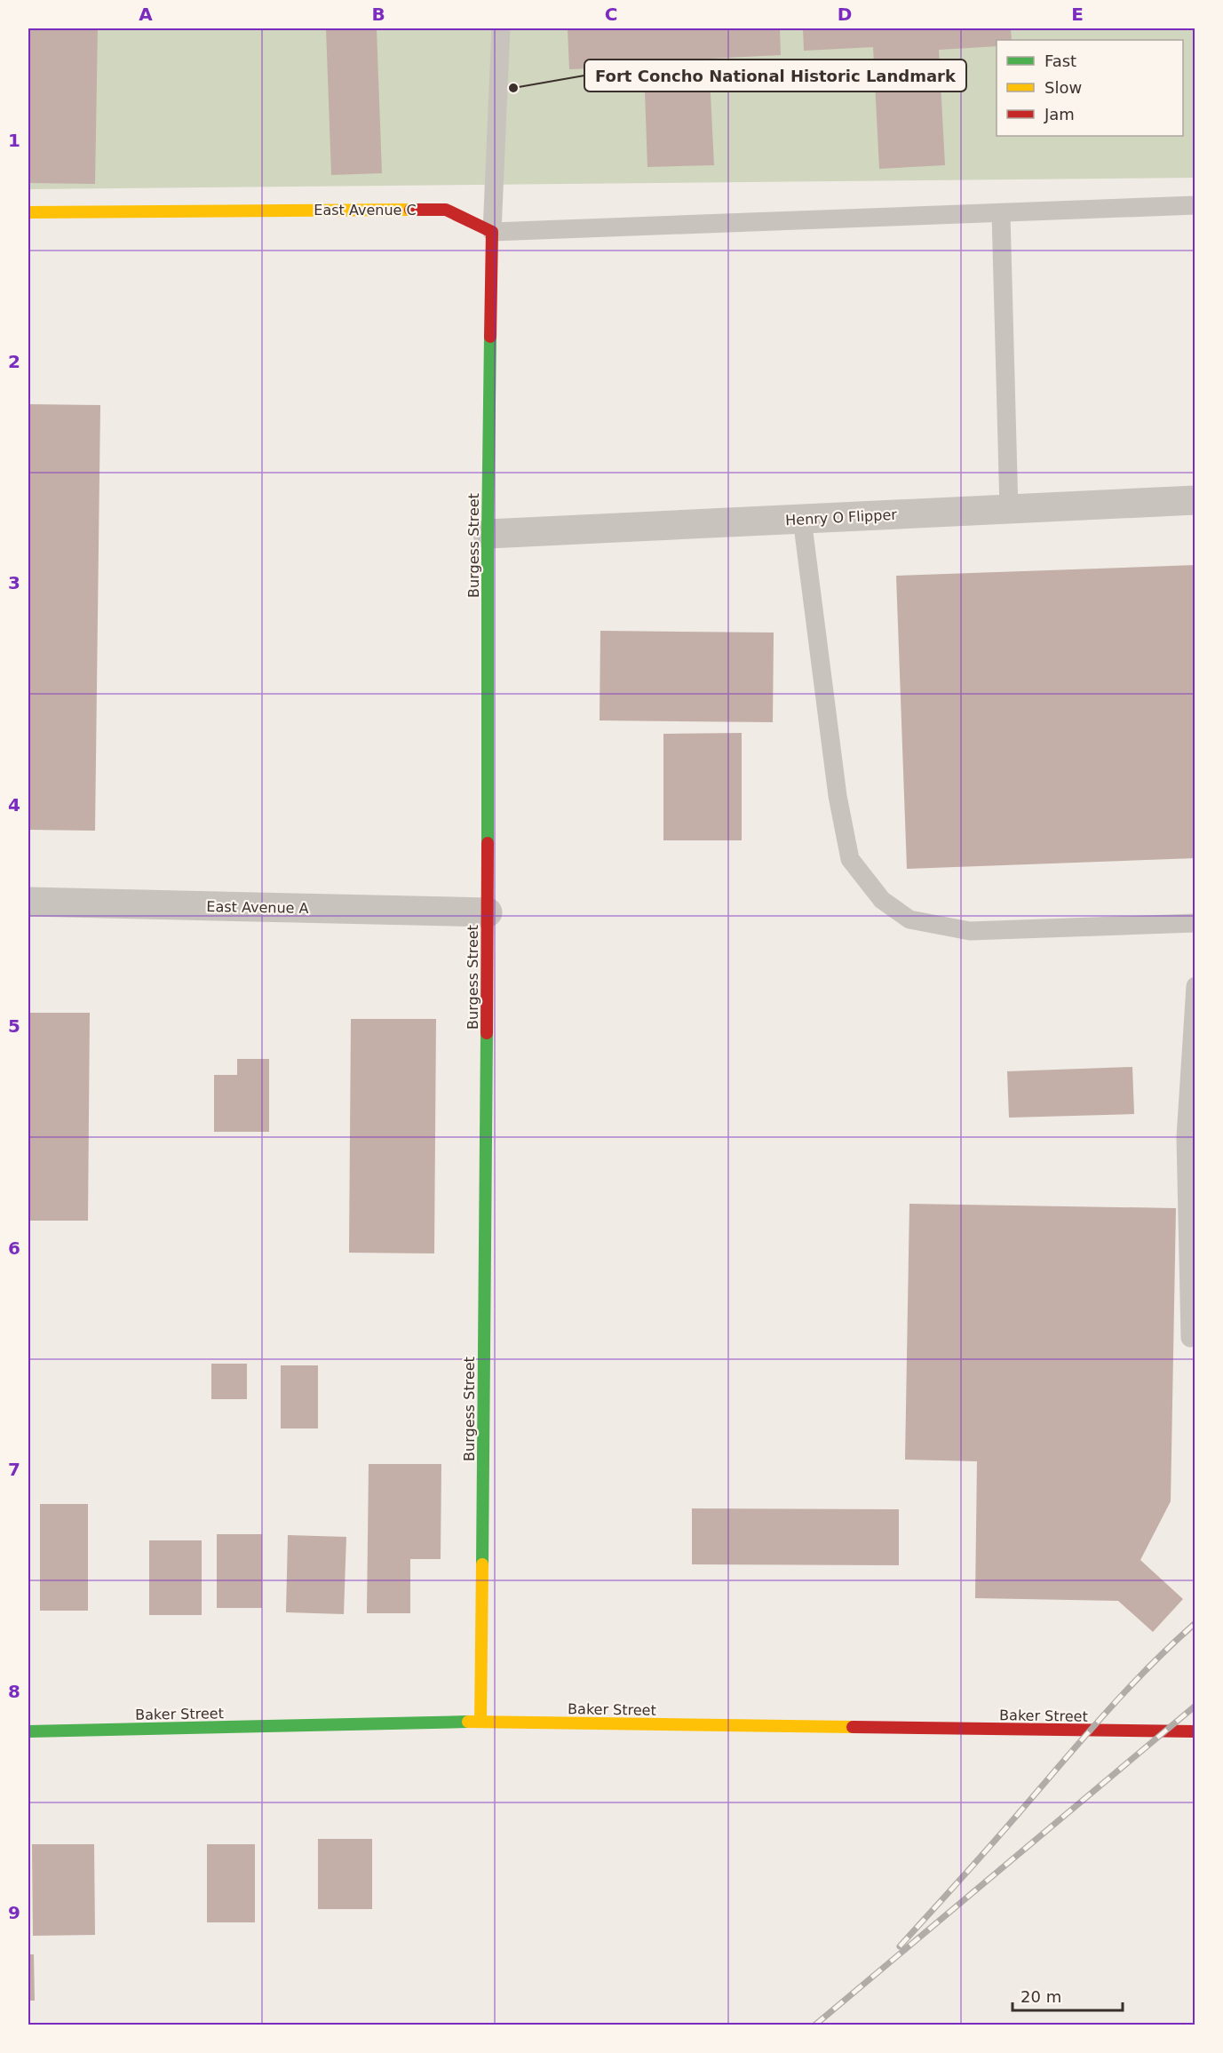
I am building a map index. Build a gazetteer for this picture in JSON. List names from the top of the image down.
{
  "streets": {
    "street": [
      "East Avenue C",
      "Henry O Flipper",
      "Burgess Street",
      "East Avenue A",
      "Baker Street"
    ]
  },
  "crossings": [
    ["East Avenue C", "Burgess Street"],
    ["Henry O Flipper", "Burgess Street"],
    ["Burgess Street", "East Avenue A"],
    ["Burgess Street", "Baker Street"]
  ],
  "places": ["Fort Concho National Historic Landmark"],
  "legend": ["Fast", "Slow", "Jam"],
  "scale_bar": "20 m",
  "grid": {
    "columns": [
      "A",
      "B",
      "C",
      "D",
      "E"
    ],
    "rows": [
      "1",
      "2",
      "3",
      "4",
      "5",
      "6",
      "7",
      "8",
      "9"
    ]
  }
}
